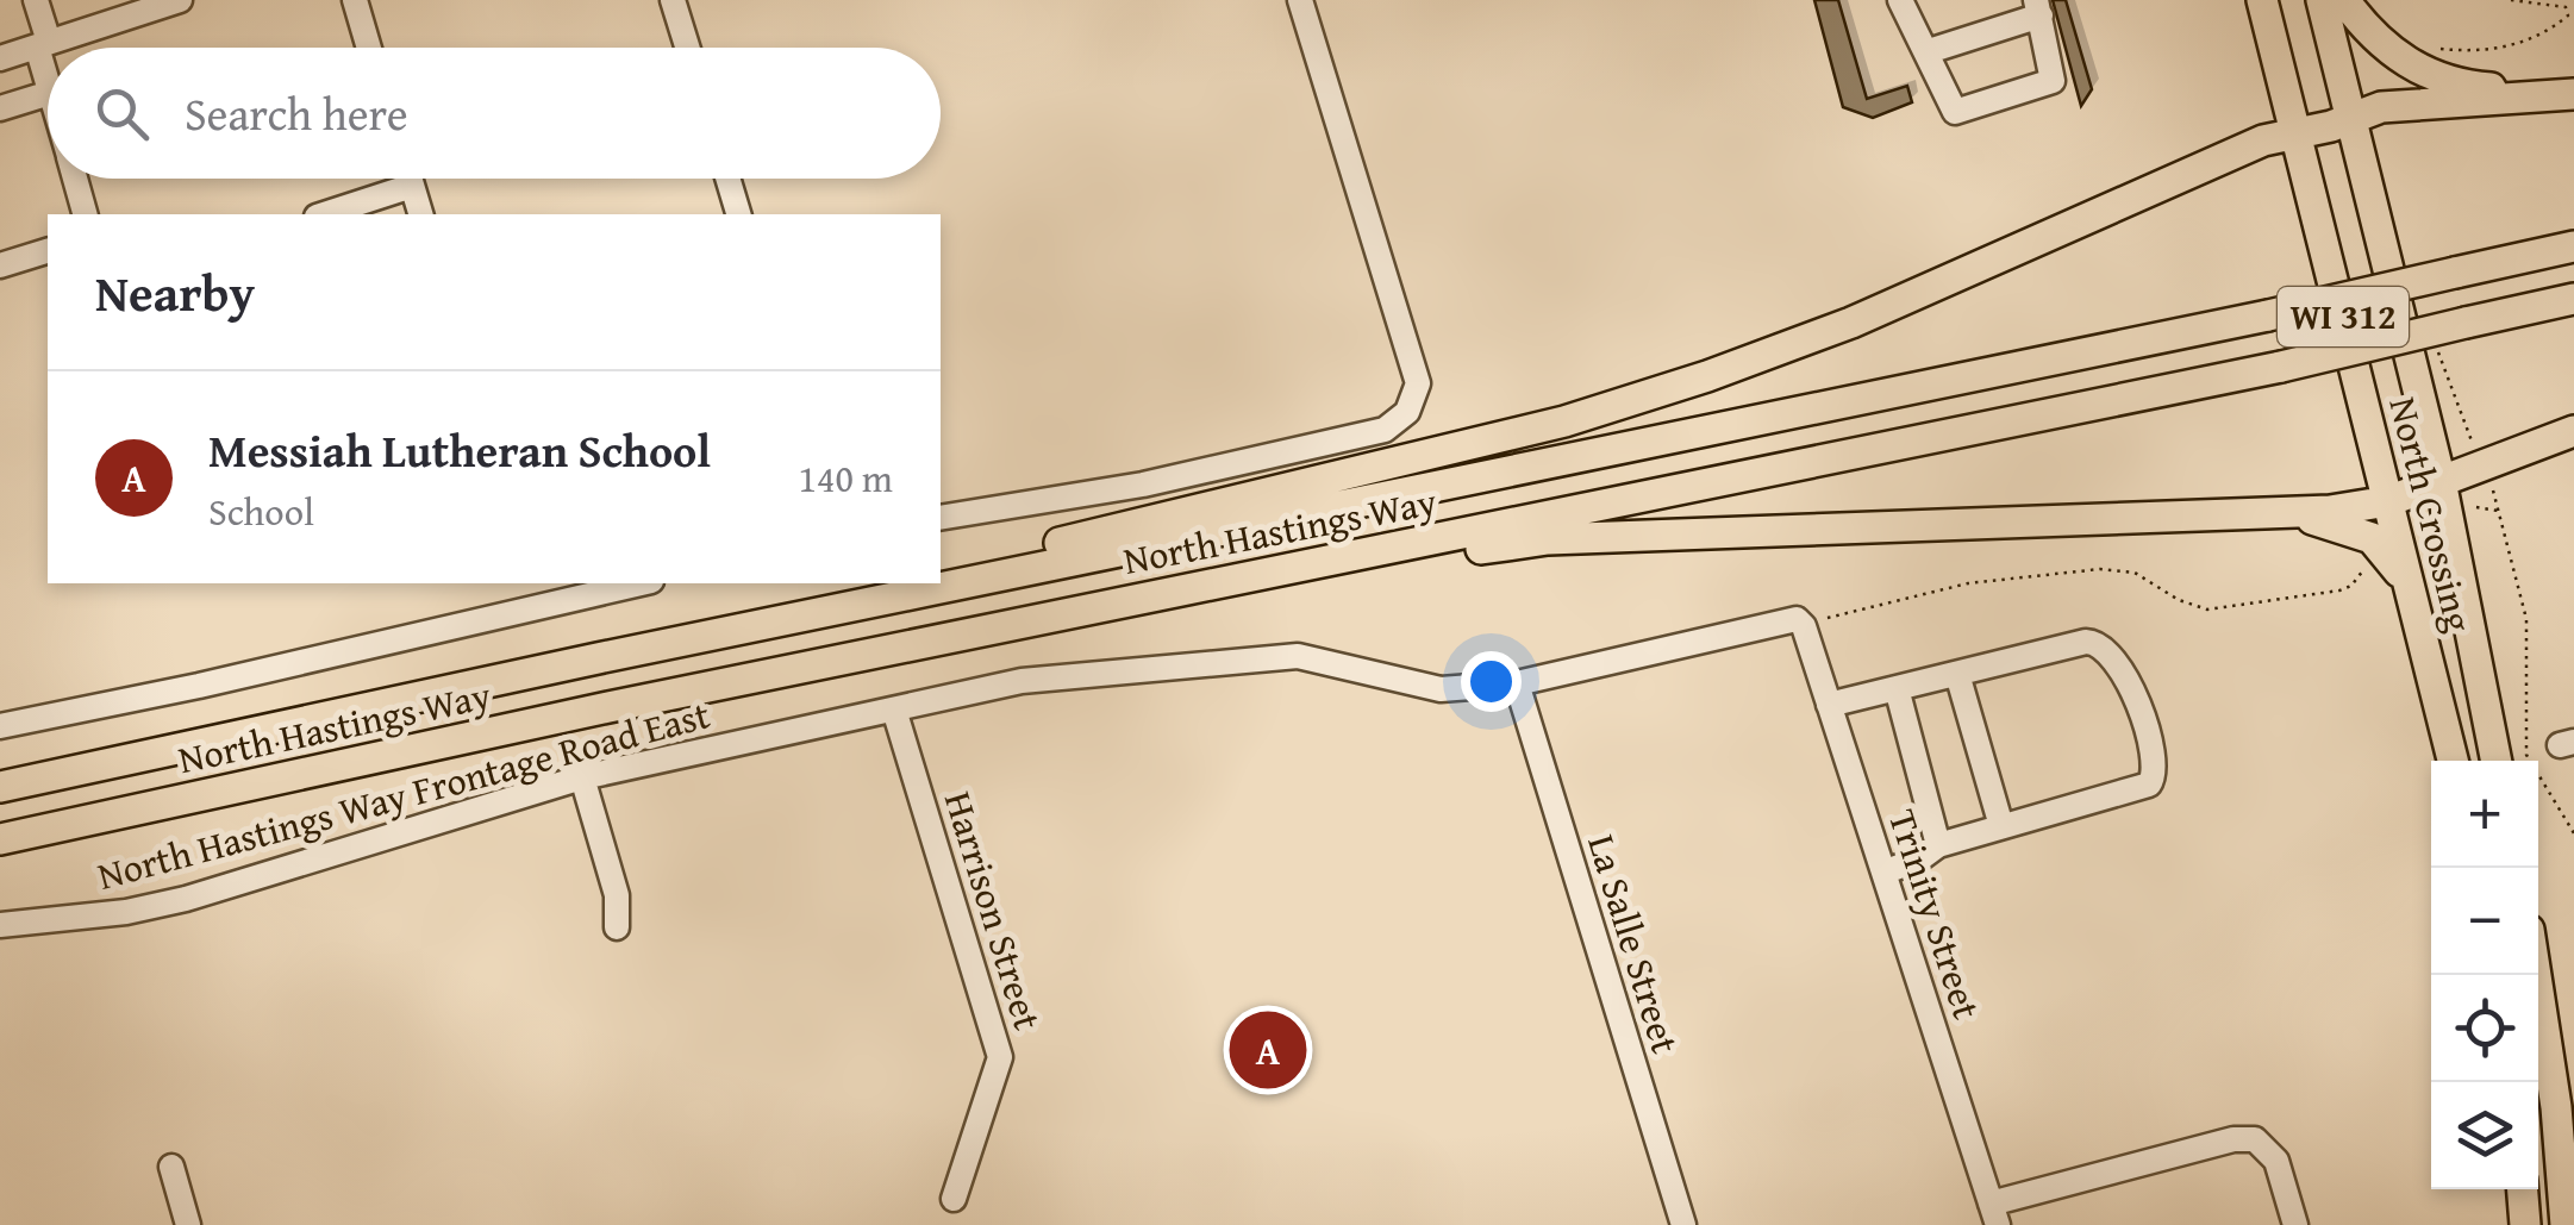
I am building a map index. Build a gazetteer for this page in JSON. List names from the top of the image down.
{
  "streets": {
    "main road": ["WI 312", "North Crossing", "North Hastings Way"],
    "street": [
      "North Hastings Way Frontage Road East",
      "Harrison Street",
      "Trinity Street",
      "La Salle Street"
    ]
  },
  "crossings": [
    ["North Hastings Way Frontage Road East", "Harrison Street"],
    ["North Hastings Way Frontage Road East", "Trinity Street"],
    ["North Hastings Way Frontage Road East", "La Salle Street"]
  ],
  "page": {
    "search": "Search here",
    "heading": "Nearby",
    "list": [
      {
        "mark": "A",
        "name": "Messiah Lutheran School",
        "note": "School",
        "value": "140 m"
      }
    ],
    "map_buttons": ["+", "−"],
    "pins": "A"
  }
}
